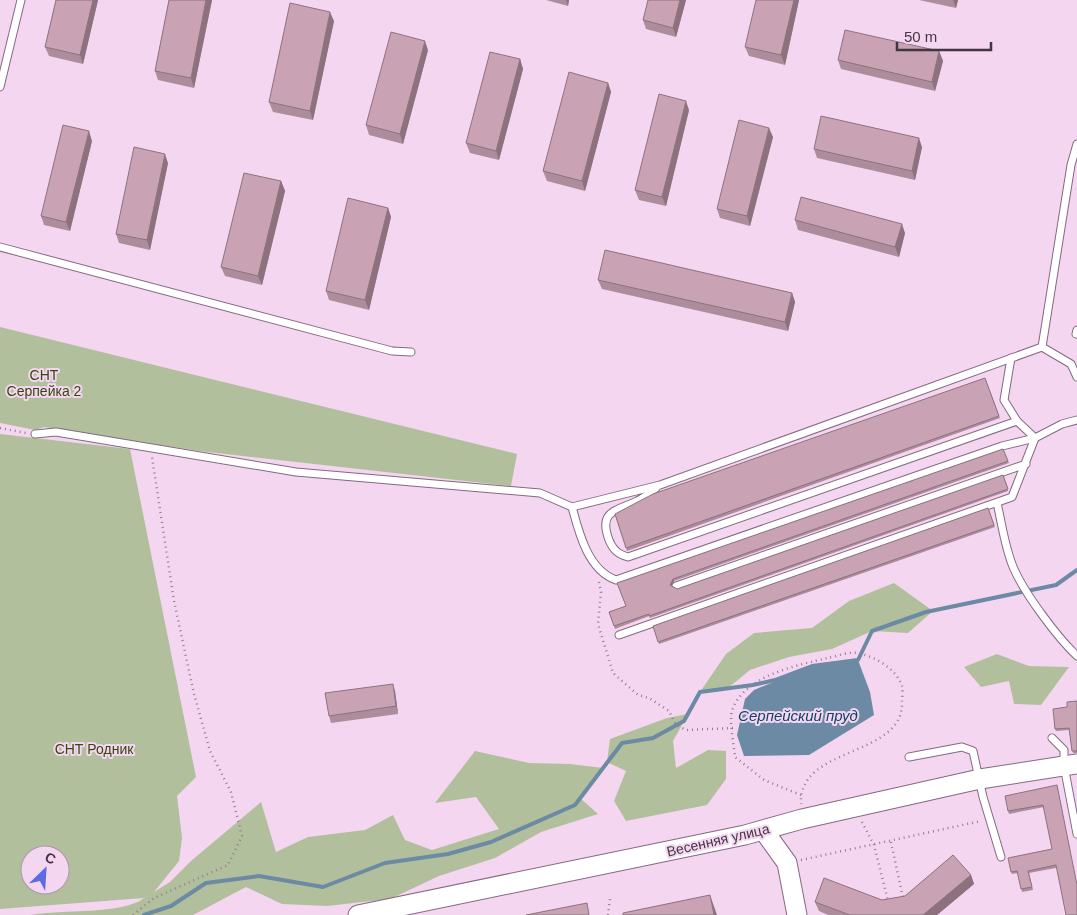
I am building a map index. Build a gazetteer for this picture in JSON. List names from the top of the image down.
{
  "streets": {
    "street": ["Весенняя улица"]
  },
  "water": ["Серпейский пруд"],
  "parks": ["СНТ Серпейка 2", "СНТ Родник"],
  "scale_bar": "50 m",
  "north": "top right"
}
